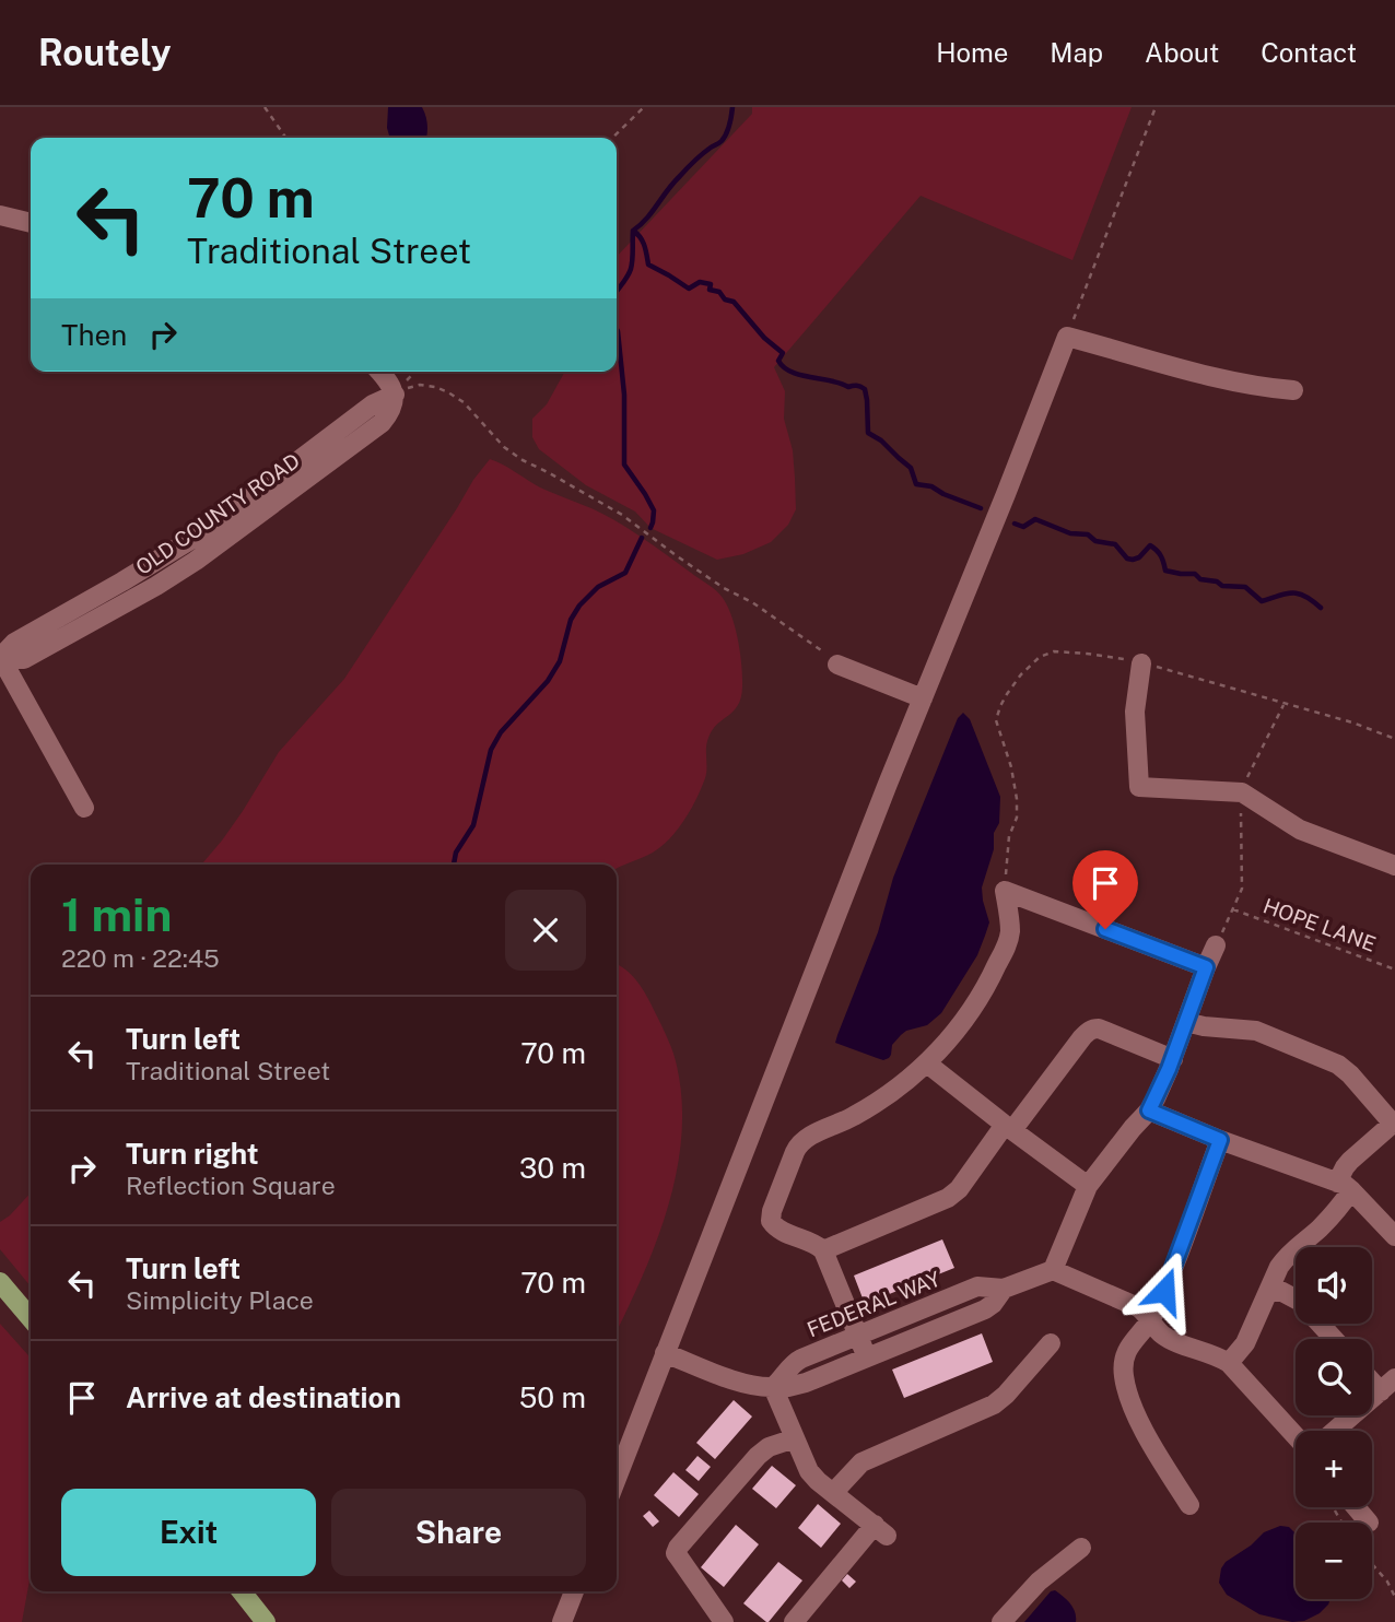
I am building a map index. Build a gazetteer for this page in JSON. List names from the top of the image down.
{
  "streets": {
    "street": ["OLD COUNTY ROAD", "FEDERAL WAY"],
    "path": ["HOPE LANE"]
  },
  "page": {
    "header": "Routely",
    "nav": [
      "Home",
      "Map",
      "About",
      "Contact"
    ],
    "turn": ["70 m", "Traditional Street"],
    "then": "Then",
    "heading": ["1 min", "220 m · 22:45"],
    "list": [
      {
        "name": "Turn left",
        "note": "Traditional Street",
        "value": "70 m"
      },
      {
        "name": "Turn right",
        "note": "Reflection Square",
        "value": "30 m"
      },
      {
        "name": "Turn left",
        "note": "Simplicity Place",
        "value": "70 m"
      },
      {
        "name": "Arrive at destination",
        "value": "50 m"
      }
    ],
    "map_buttons": ["+", "−"],
    "buttons": ["Exit", "Share"]
  }
}
